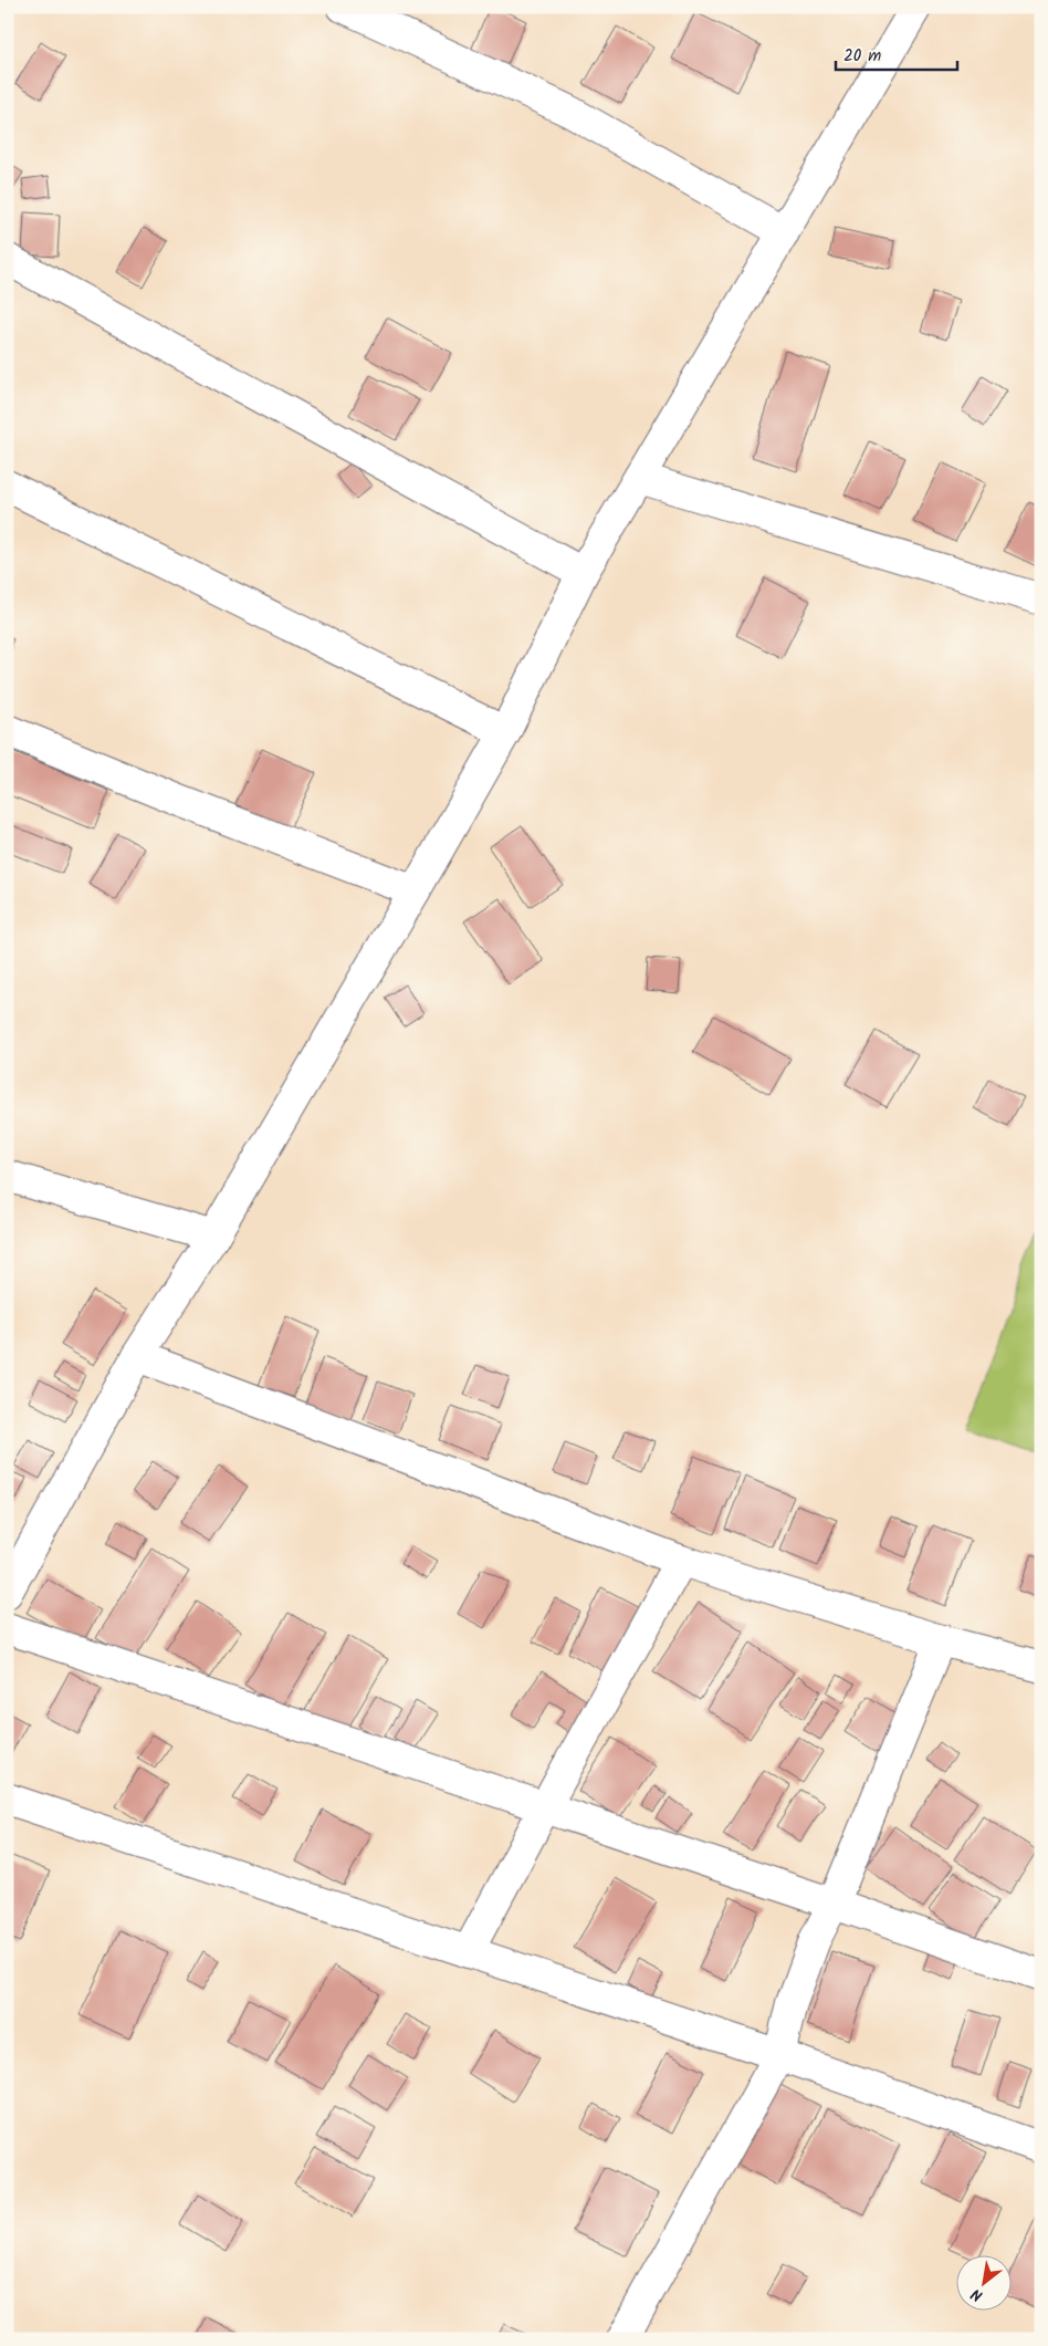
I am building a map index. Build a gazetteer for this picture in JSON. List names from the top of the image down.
{
  "scale_bar": "20 m",
  "north": "bottom left"
}
